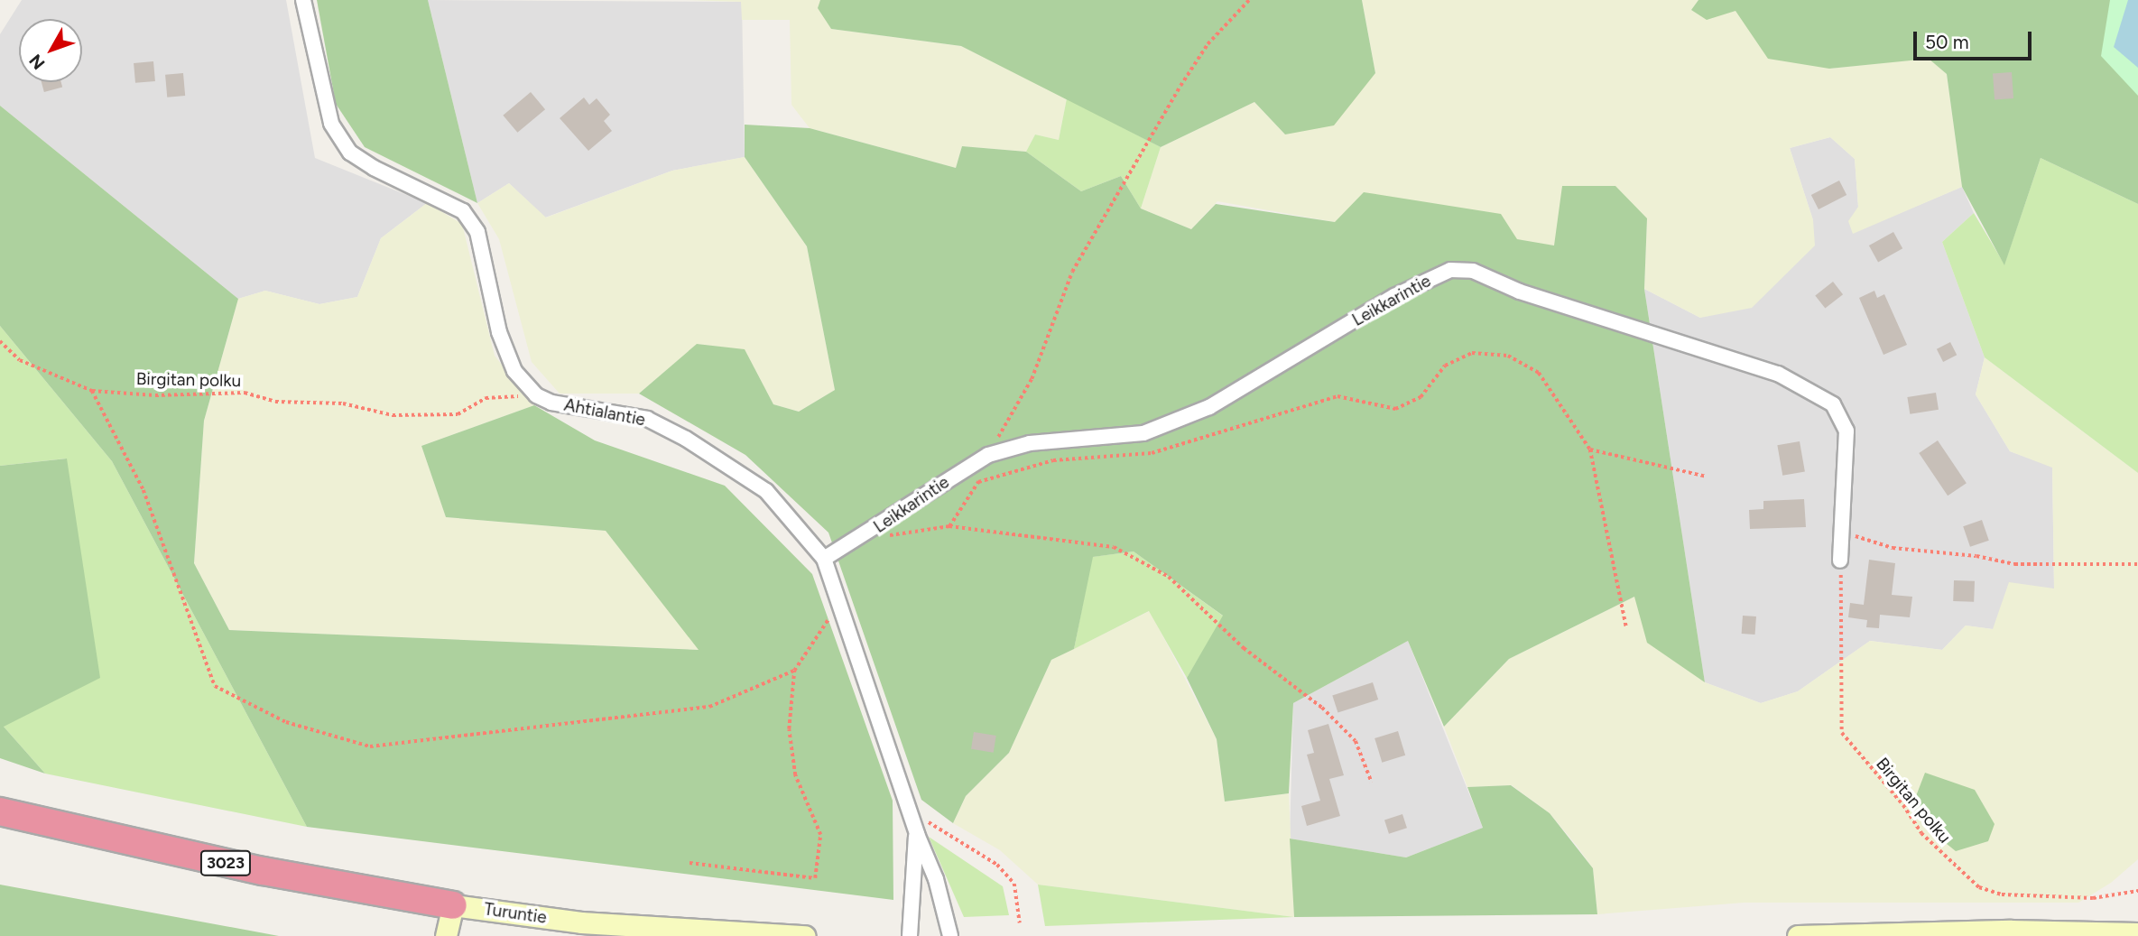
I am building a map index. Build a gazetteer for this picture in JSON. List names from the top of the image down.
{
  "streets": {
    "highway": ["3023"],
    "main road": ["Turuntie"],
    "street": ["Leikkarintie", "Ahtialantie"],
    "path": ["Birgitan polku"]
  },
  "crossings": [
    ["Leikkarintie", "Birgitan polku"],
    ["Leikkarintie", "Ahtialantie"],
    ["Birgitan polku", "Ahtialantie"],
    ["3023", "Turuntie"]
  ],
  "scale_bar": "50 m",
  "north": "bottom left"
}
